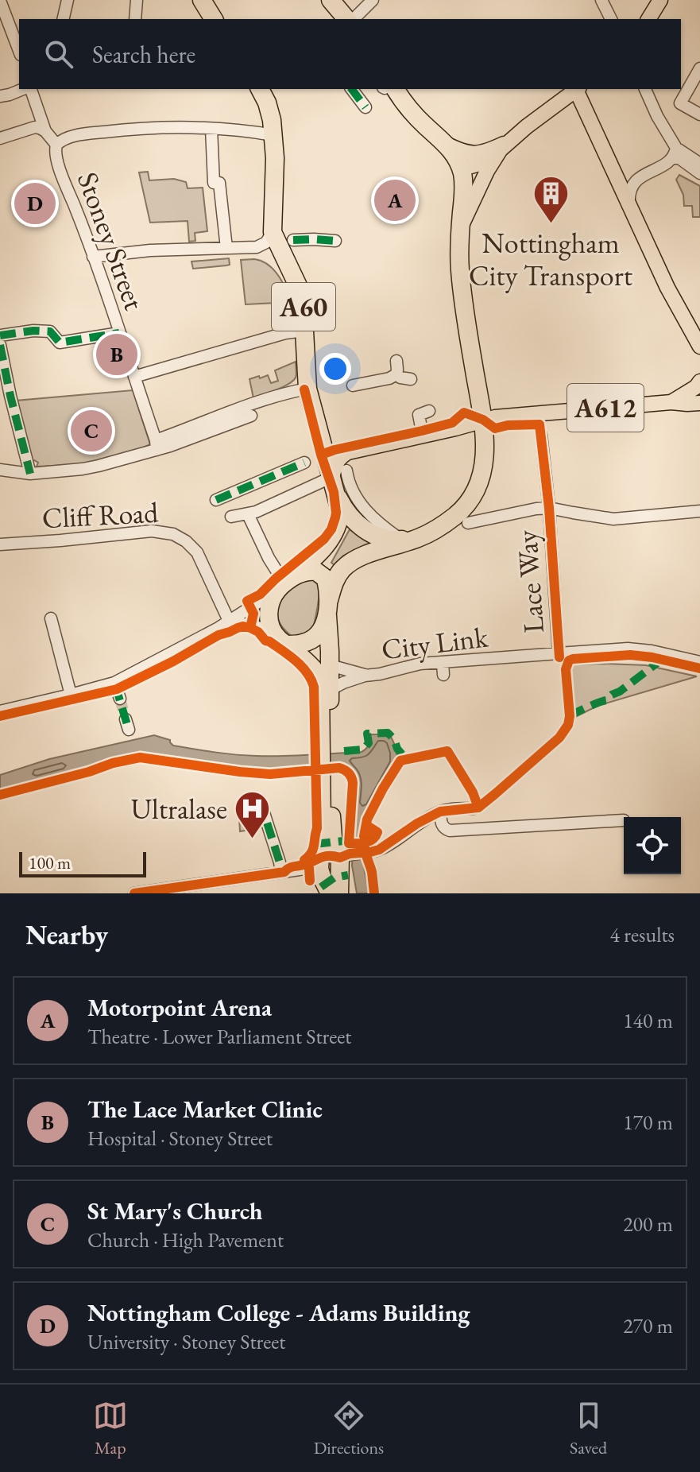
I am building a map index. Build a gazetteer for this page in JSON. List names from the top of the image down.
{
  "streets": {
    "highway": ["A60"],
    "main road": ["A612"],
    "street": [
      "Stoney Street",
      "Cliff Road",
      "Lace Way",
      "City Link"
    ]
  },
  "crossings": [
    ["A60", "A612"],
    ["Lace Way", "City Link"]
  ],
  "places": {
    "building": ["Nottingham City Transport"],
    "hospital": ["Ultralase"]
  },
  "scale_bar": "100 m",
  "page": {
    "search": "Search here",
    "pins": [
      "A",
      "D",
      "B",
      "C"
    ],
    "scale": "100 m",
    "heading": ["Nearby", "4 results"],
    "list": [
      {
        "mark": "A",
        "name": "Motorpoint Arena",
        "note": "Theatre · Lower Parliament Street",
        "value": "140 m"
      },
      {
        "mark": "B",
        "name": "The Lace Market Clinic",
        "note": "Hospital · Stoney Street",
        "value": "170 m"
      },
      {
        "mark": "C",
        "name": "St Mary's Church",
        "note": "Church · High Pavement",
        "value": "200 m"
      },
      {
        "mark": "D",
        "name": "Nottingham College - Adams Building",
        "note": "University · Stoney Street",
        "value": "270 m"
      }
    ],
    "nav": ["Map", "Directions", "Saved"]
  }
}
